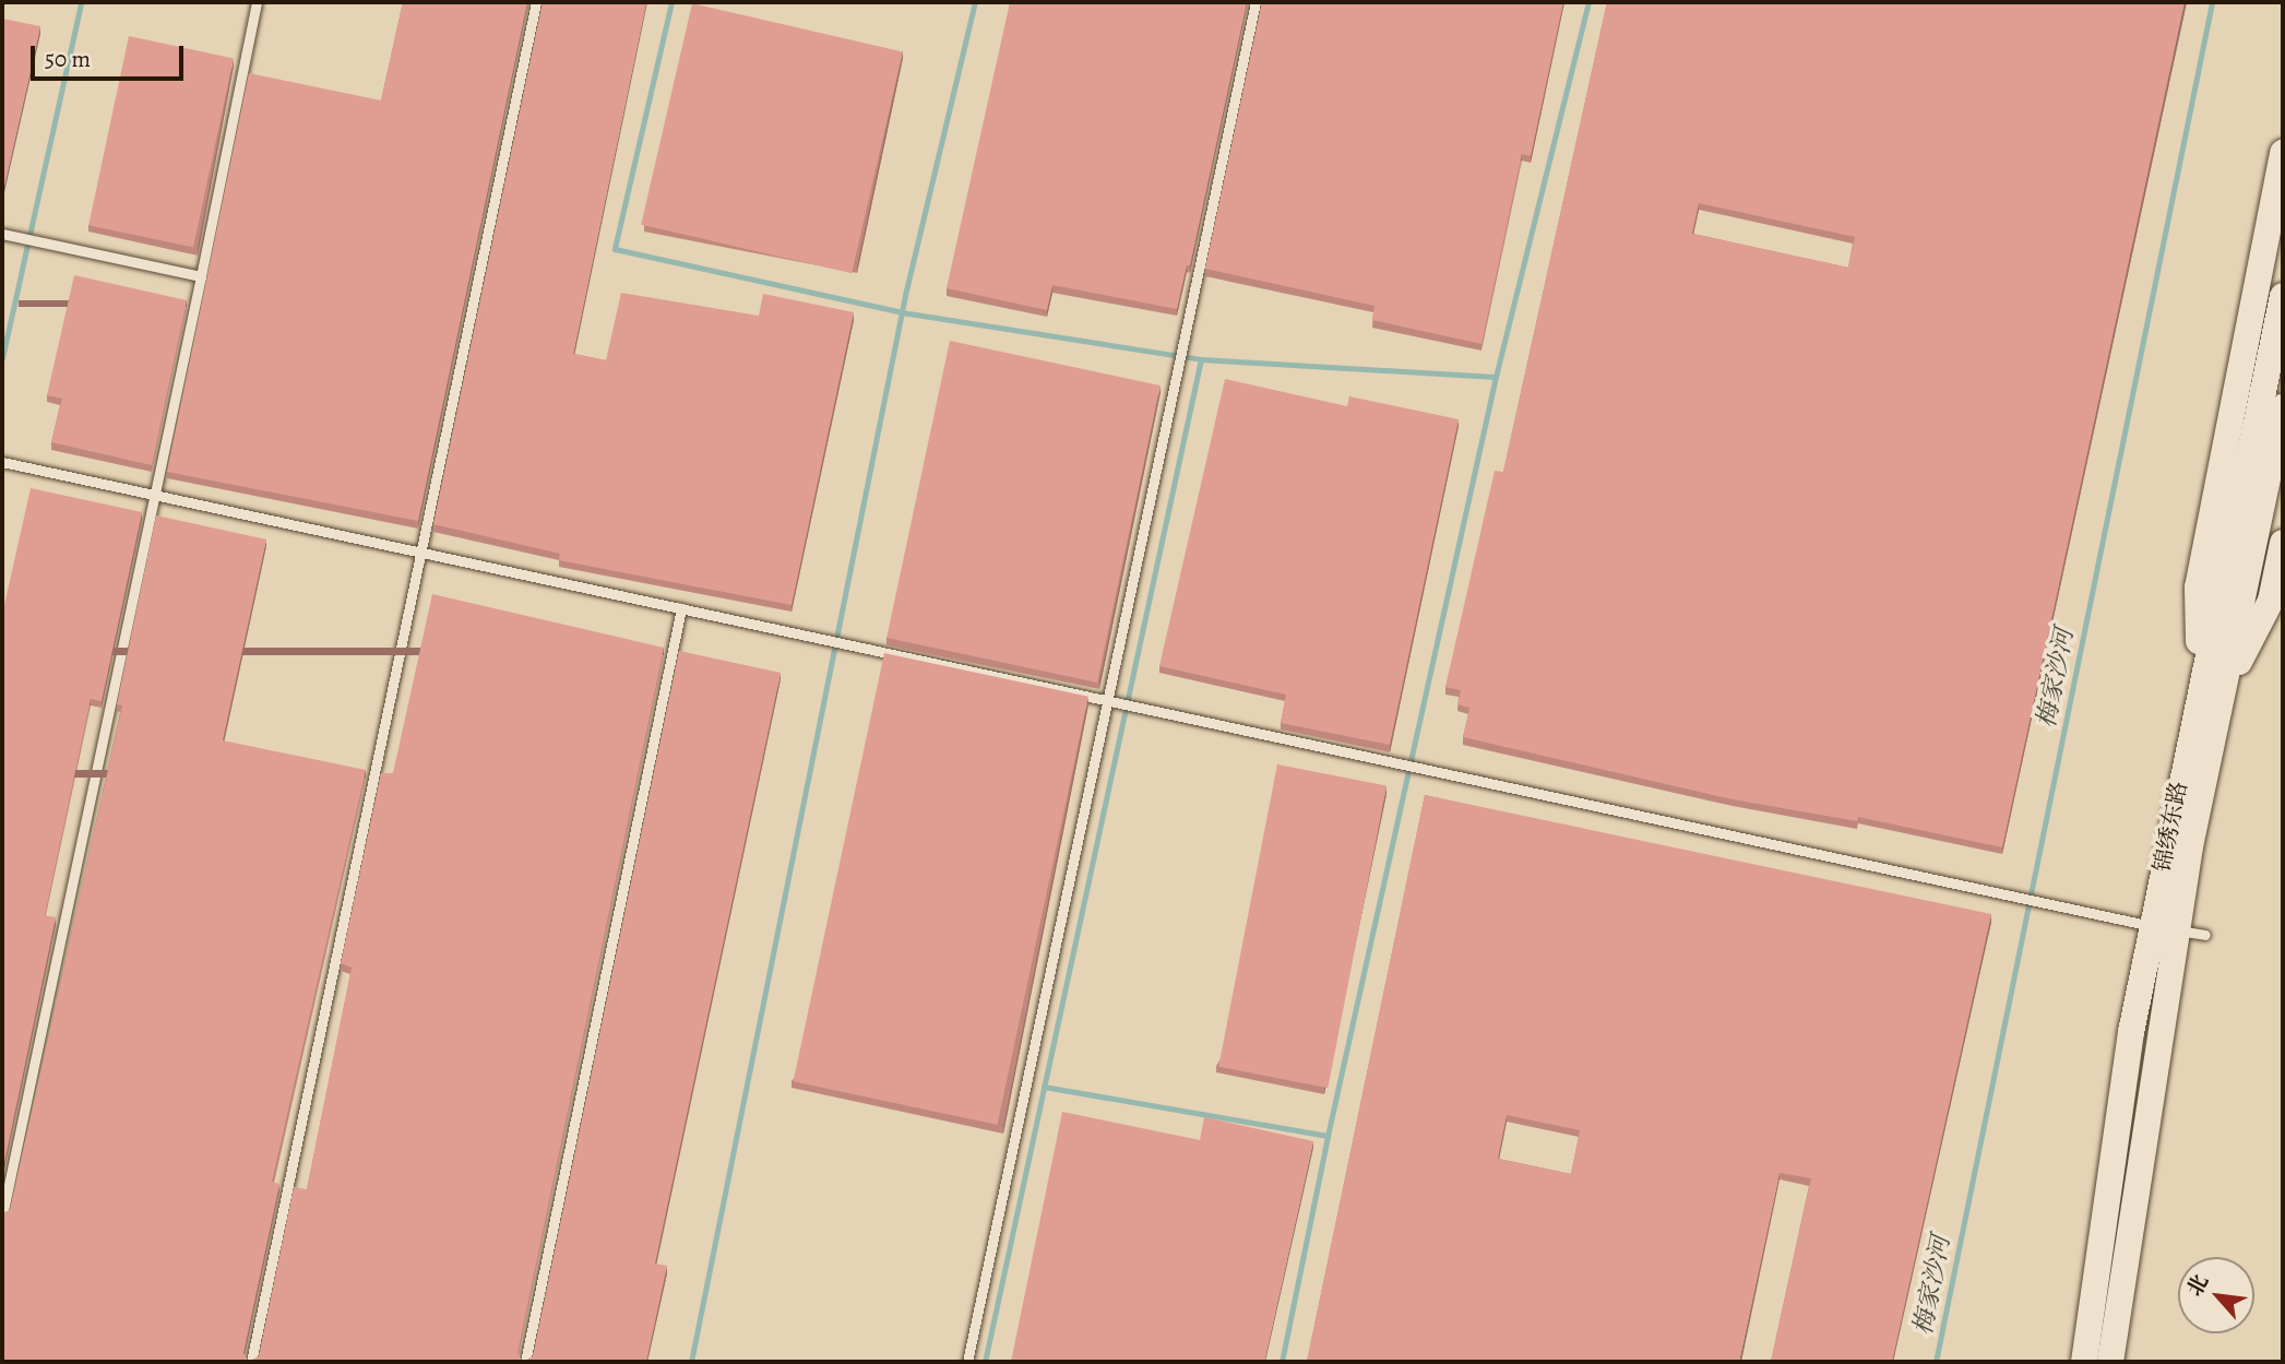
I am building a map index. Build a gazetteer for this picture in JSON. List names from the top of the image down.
{
  "streets": {
    "main road": ["锦绣东路"]
  },
  "water": ["梅家沙河"],
  "scale_bar": "50 m",
  "north": "top left"
}
